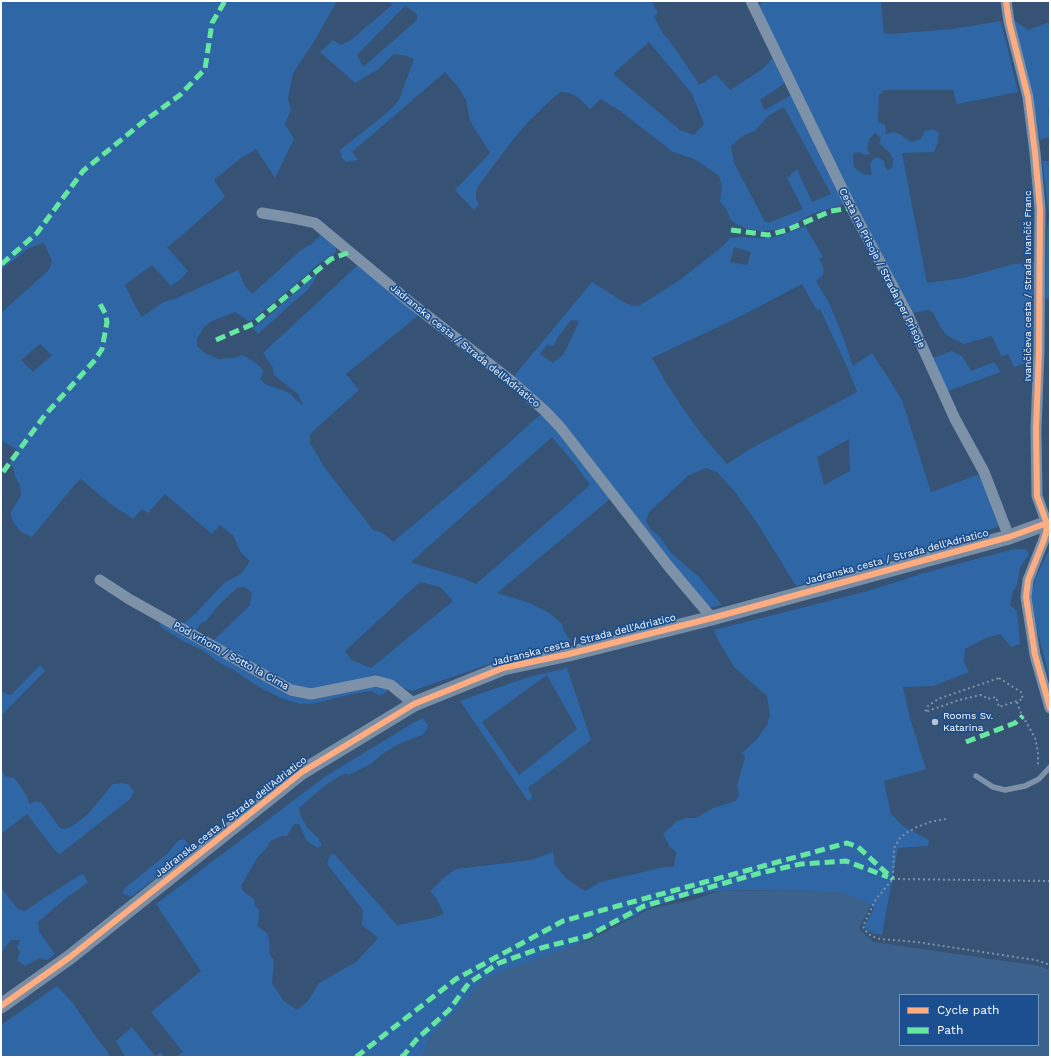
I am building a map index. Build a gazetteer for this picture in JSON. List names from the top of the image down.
{
  "streets": {
    "main road": ["Jadranska cesta / Strada dell'Adriatico"],
    "street": ["Cesta na Prisoje / Strada per Prisoje", "Ivančičeva cesta / Strada Ivančič Franc", "Pod vrhom / Sotto la Cima"]
  },
  "crossings": [
    ["Cesta na Prisoje / Strada per Prisoje", "Jadranska cesta / Strada dell'Adriatico"],
    ["Ivančičeva cesta / Strada Ivančič Franc", "Jadranska cesta / Strada dell'Adriatico"],
    ["Jadranska cesta / Strada dell'Adriatico", "Pod vrhom / Sotto la Cima"]
  ],
  "places": ["Rooms Sv. Katarina"],
  "legend": ["Cycle path", "Path"]
}
